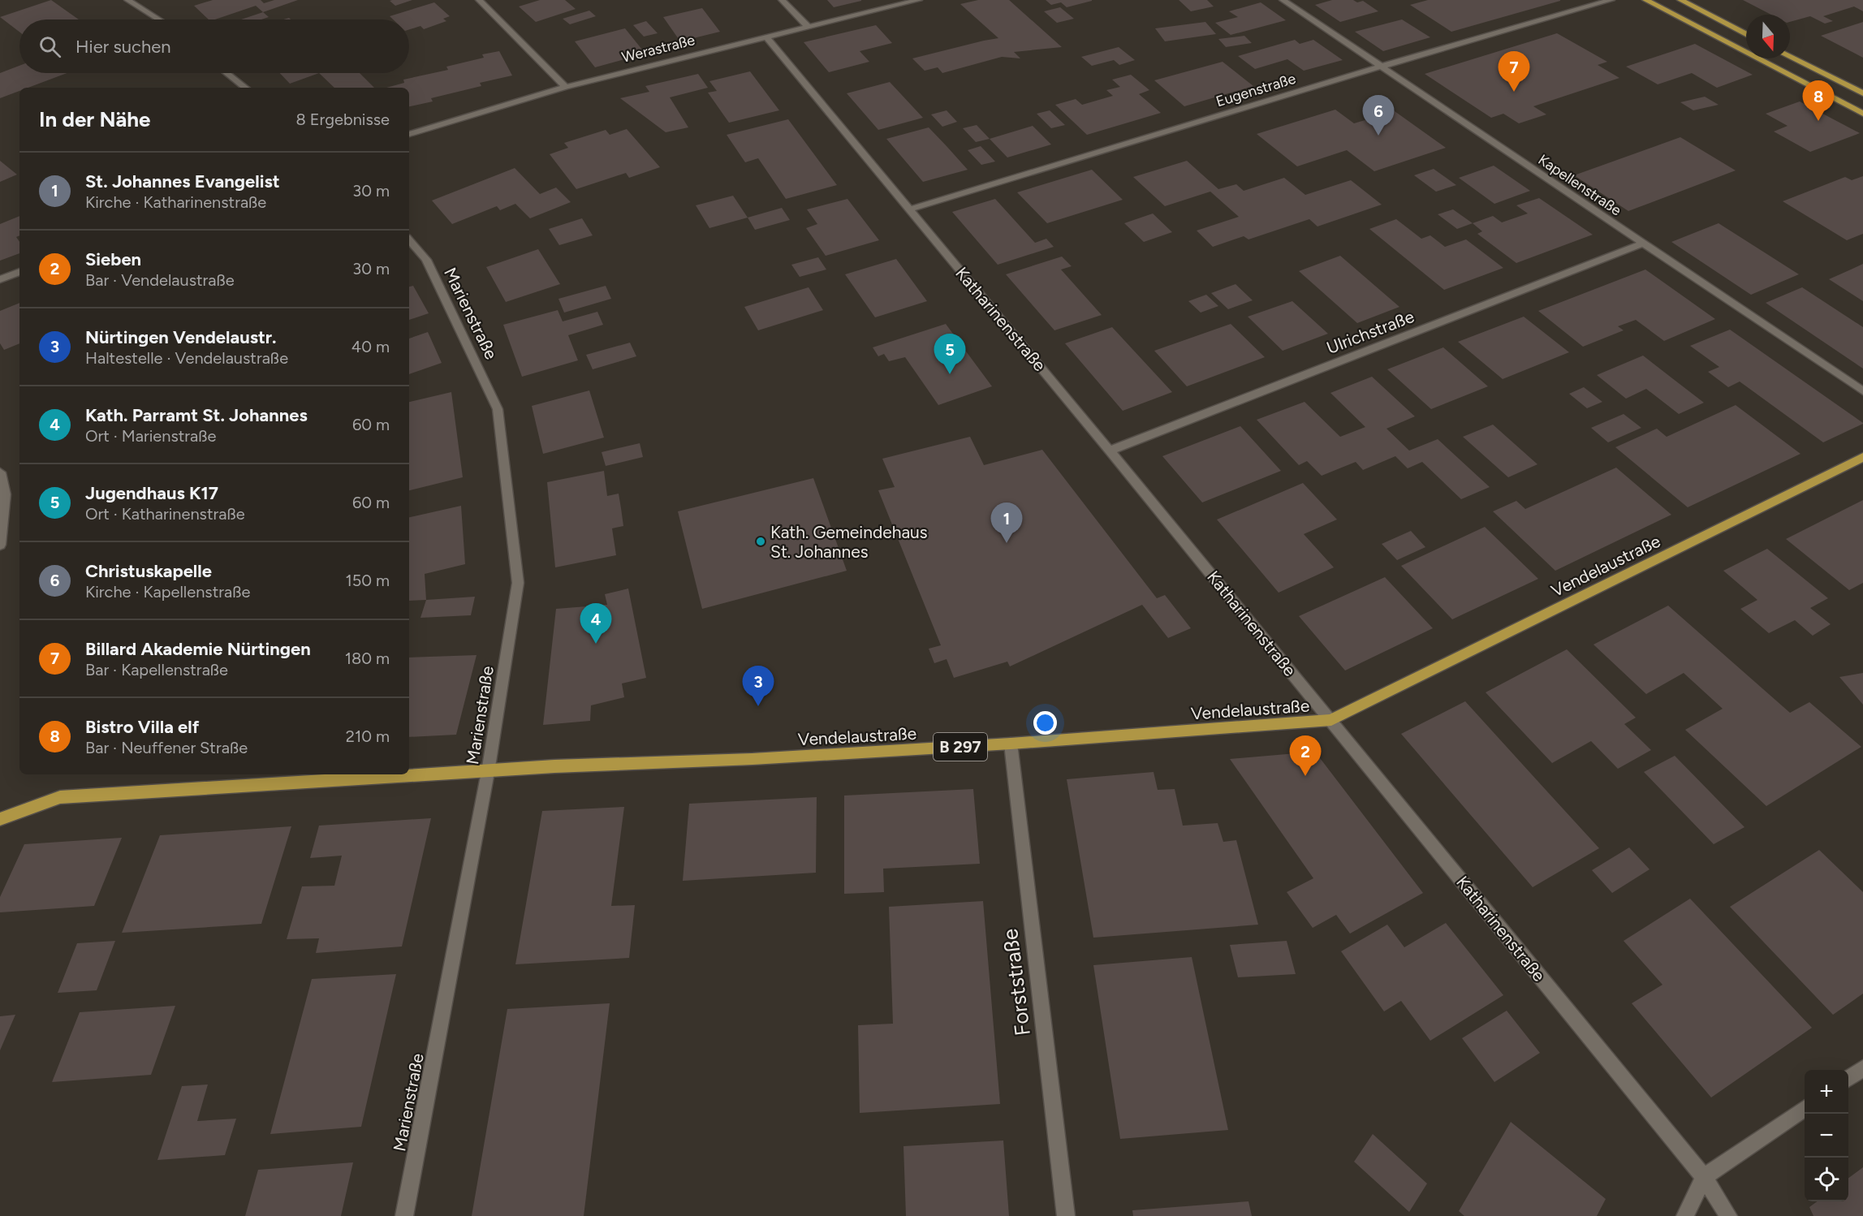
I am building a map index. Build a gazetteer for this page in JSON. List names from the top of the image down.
{
  "streets": {
    "main road": ["Vendelaustraße", "B 297"],
    "street": [
      "Werastraße",
      "Eugenstraße",
      "Kapellenstraße",
      "Marienstraße",
      "Katharinenstraße",
      "Ulrichstraße",
      "Forststraße"
    ]
  },
  "crossings": [
    ["Werastraße", "Katharinenstraße"],
    ["Eugenstraße", "Kapellenstraße"],
    ["Eugenstraße", "Katharinenstraße"],
    ["Kapellenstraße", "Ulrichstraße"],
    ["Marienstraße", "Vendelaustraße"],
    ["Katharinenstraße", "Ulrichstraße"],
    ["Katharinenstraße", "Vendelaustraße"],
    ["Vendelaustraße", "Forststraße"]
  ],
  "places": ["Kath. Gemeindehaus St. Johannes"],
  "north": "bottom",
  "page": {
    "search": "Hier suchen",
    "pins": [
      "7",
      "8",
      "6",
      "5",
      "1",
      "4",
      "3",
      "2"
    ],
    "heading": ["In der Nähe", "8 Ergebnisse"],
    "list": [
      {
        "mark": "1",
        "name": "St. Johannes Evangelist",
        "note": "Kirche · Katharinenstraße",
        "value": "30 m"
      },
      {
        "mark": "2",
        "name": "Sieben",
        "note": "Bar · Vendelaustraße",
        "value": "30 m"
      },
      {
        "mark": "3",
        "name": "Nürtingen Vendelaustr.",
        "note": "Haltestelle · Vendelaustraße",
        "value": "40 m"
      },
      {
        "mark": "4",
        "name": "Kath. Parramt St. Johannes",
        "note": "Ort · Marienstraße",
        "value": "60 m"
      },
      {
        "mark": "5",
        "name": "Jugendhaus K17",
        "note": "Ort · Katharinenstraße",
        "value": "60 m"
      },
      {
        "mark": "6",
        "name": "Christuskapelle",
        "note": "Kirche · Kapellenstraße",
        "value": "150 m"
      },
      {
        "mark": "7",
        "name": "Billard Akademie Nürtingen",
        "note": "Bar · Kapellenstraße",
        "value": "180 m"
      },
      {
        "mark": "8",
        "name": "Bistro Villa elf",
        "note": "Bar · Neuffener Straße",
        "value": "210 m"
      }
    ],
    "map_buttons": ["+", "−"]
  }
}
